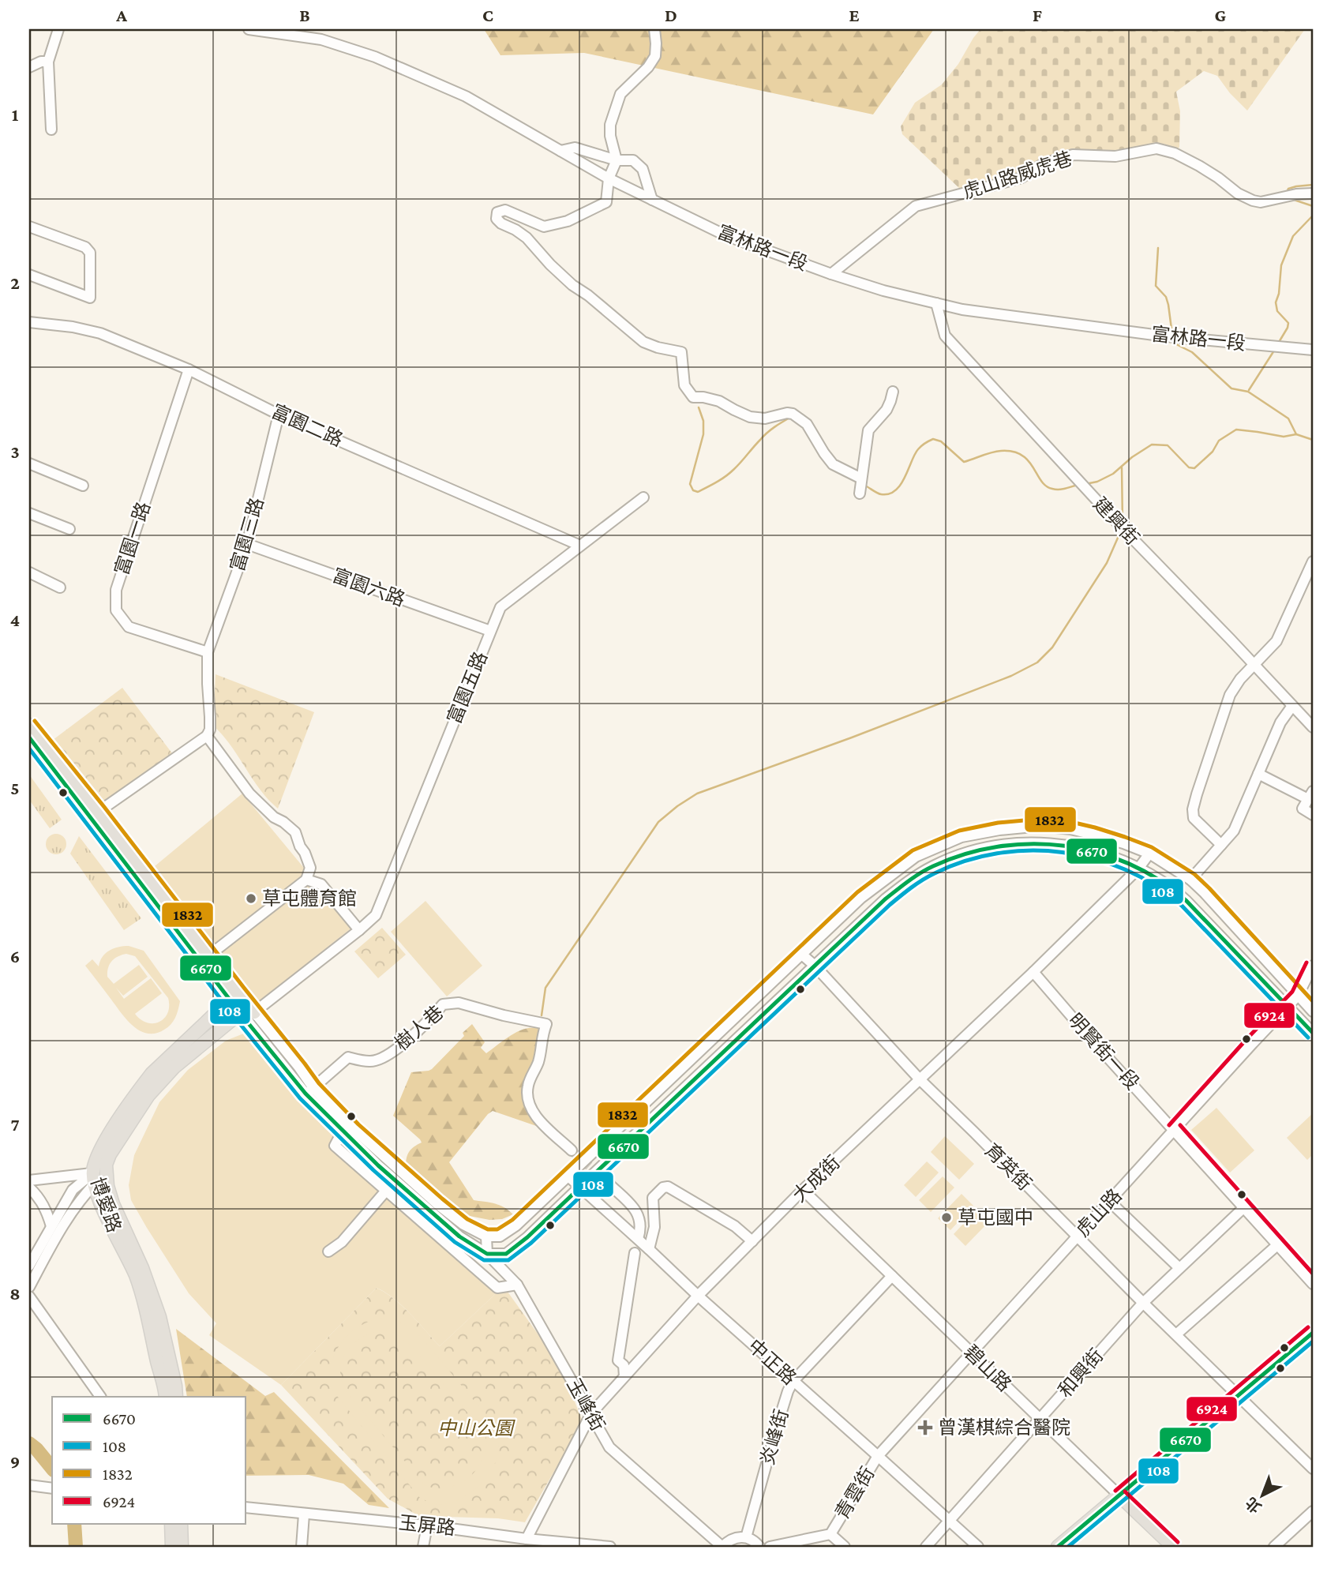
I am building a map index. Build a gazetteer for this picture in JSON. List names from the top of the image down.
{
  "streets": {
    "main road": ["博愛路", "碧山路"],
    "street": [
      "虎山路威虎巷",
      "富林路一段",
      "富園二路",
      "建興街",
      "富園三路",
      "富園一路",
      "富園六路",
      "富園五路",
      "樹人巷",
      "明賢街一段",
      "育英街",
      "大成街",
      "虎山路",
      "中正路",
      "和興街",
      "玉峰街",
      "炎峰街",
      "青雲街",
      "玉屏路"
    ]
  },
  "crossings": [
    ["虎山路威虎巷", "富林路一段"],
    ["富林路一段", "建興街"],
    ["富園二路", "富園三路"],
    ["富園二路", "富園一路"],
    ["富園二路", "富園五路"],
    ["富園三路", "富園一路"],
    ["富園三路", "富園六路"],
    ["富園六路", "富園五路"],
    ["明賢街一段", "大成街"],
    ["明賢街一段", "虎山路"],
    ["明賢街一段", "和興街"],
    ["育英街", "大成街"],
    ["育英街", "虎山路"],
    ["育英街", "和興街"],
    ["大成街", "中正路"],
    ["大成街", "碧山路"],
    ["大成街", "玉峰街"],
    ["大成街", "玉屏路"],
    ["虎山路", "中正路"],
    ["虎山路", "碧山路"],
    ["虎山路", "青雲街"],
    ["中正路", "和興街"],
    ["中正路", "炎峰街"],
    ["中正路", "青雲街"],
    ["碧山路", "和興街"],
    ["碧山路", "炎峰街"]
  ],
  "parks": ["中山公園"],
  "places": {
    "other": ["草屯體育館", "草屯國中"],
    "health": ["曾漢棋綜合醫院"]
  },
  "lines": [
    "transit line 1832",
    "transit line 6670",
    "transit line 108",
    "transit line 6924"
  ],
  "legend": [
    "6670",
    "108",
    "1832",
    "6924"
  ],
  "north": "bottom left",
  "grid": {
    "columns": [
      "A",
      "B",
      "C",
      "D",
      "E",
      "F",
      "G"
    ],
    "rows": [
      "1",
      "2",
      "3",
      "4",
      "5",
      "6",
      "7",
      "8",
      "9"
    ]
  }
}
